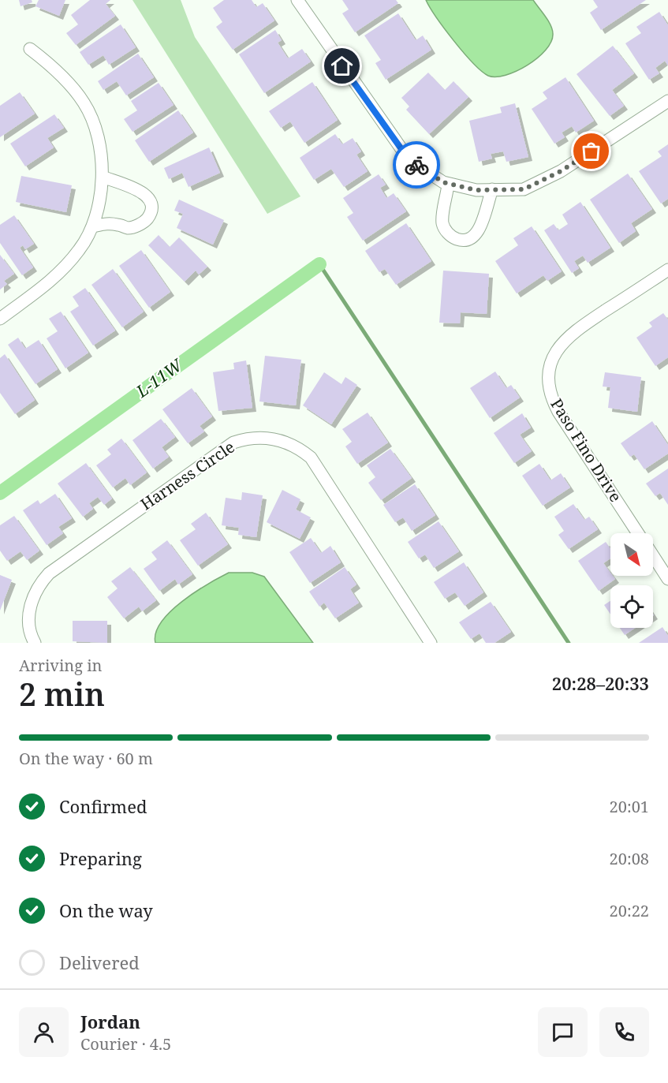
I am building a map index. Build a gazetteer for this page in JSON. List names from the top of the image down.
{
  "streets": {
    "street": ["Paso Fino Drive", "Harness Circle"]
  },
  "water": ["L-11W"],
  "north": "bottom right",
  "page": {
    "heading": ["2 min", "Arriving in", "20:28–20:33"],
    "panel": ["Jordan", "Courier · 4.5"],
    "bar": "On the way · 60 m",
    "list": [
      ["Confirmed", "20:01"],
      ["Preparing", "20:08"],
      ["On the way", "20:22"],
      "Delivered"
    ]
  }
}
